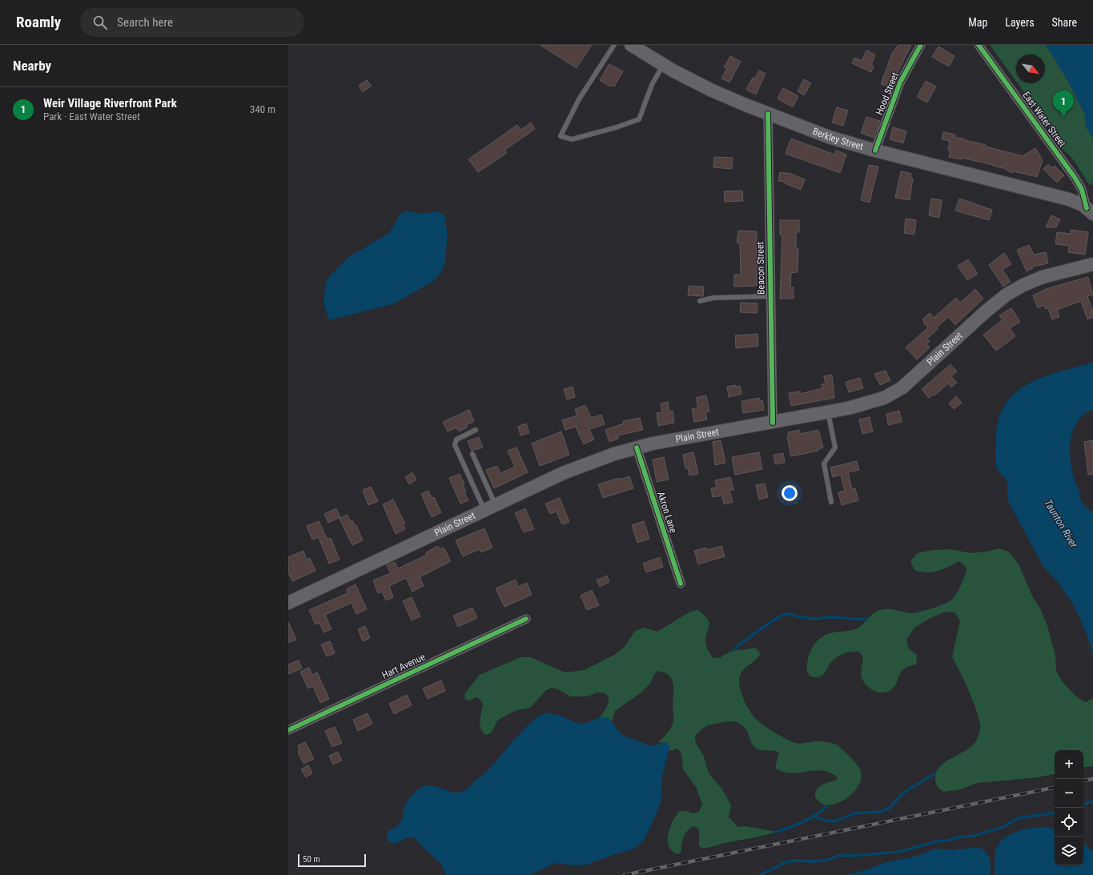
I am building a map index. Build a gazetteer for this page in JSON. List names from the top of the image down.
{
  "streets": {
    "main road": ["Berkley Street", "Plain Street"],
    "street": [
      "Hood Street",
      "East Water Street",
      "Beacon Street",
      "Akron Lane",
      "Hart Avenue"
    ]
  },
  "crossings": [
    ["Hood Street", "Berkley Street"],
    ["East Water Street", "Berkley Street"],
    ["Berkley Street", "Beacon Street"],
    ["Beacon Street", "Plain Street"],
    ["Plain Street", "Akron Lane"]
  ],
  "water": ["Taunton River"],
  "scale_bar": "50 m",
  "north": "bottom right",
  "page": {
    "header": "Roamly",
    "search": "Search here",
    "nav": ["Map", "Layers", "Share"],
    "heading": "Nearby",
    "list": [
      {
        "mark": "1",
        "name": "Weir Village Riverfront Park",
        "note": "Park · East Water Street",
        "value": "340 m"
      }
    ],
    "pins": "1",
    "map_buttons": ["+", "−"],
    "scale": "50 m"
  }
}
